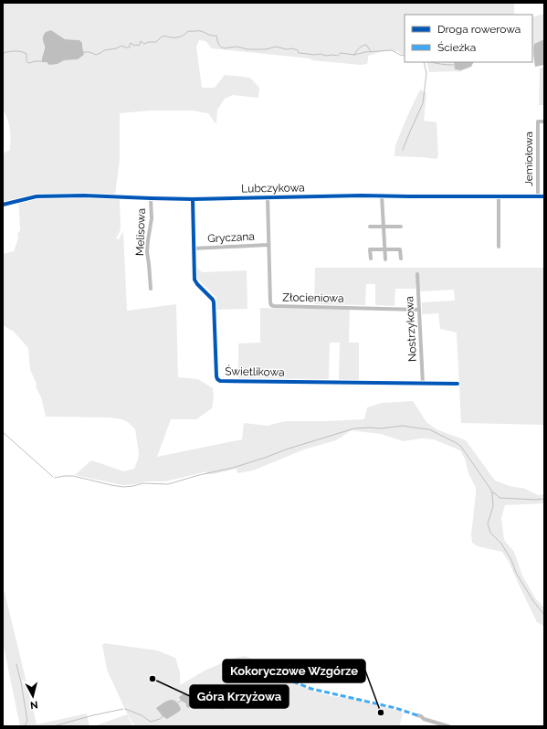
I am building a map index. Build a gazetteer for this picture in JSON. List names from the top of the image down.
{
  "streets": {
    "street": [
      "Jemiołowa",
      "Lubczykowa",
      "Melisowa",
      "Gryczana",
      "Złocieniowa",
      "Nostrzykowa",
      "Świetlikowa"
    ]
  },
  "crossings": [
    ["Jemiołowa", "Lubczykowa"],
    ["Lubczykowa", "Melisowa"],
    ["Lubczykowa", "Złocieniowa"],
    ["Lubczykowa", "Świetlikowa"],
    ["Gryczana", "Złocieniowa"],
    ["Gryczana", "Świetlikowa"],
    ["Złocieniowa", "Nostrzykowa"],
    ["Nostrzykowa", "Świetlikowa"]
  ],
  "places": ["Góra Krzyżowa", "Kokoryczowe Wzgórze"],
  "legend": ["Droga rowerowa", "Ścieżka"],
  "north": "bottom"
}
